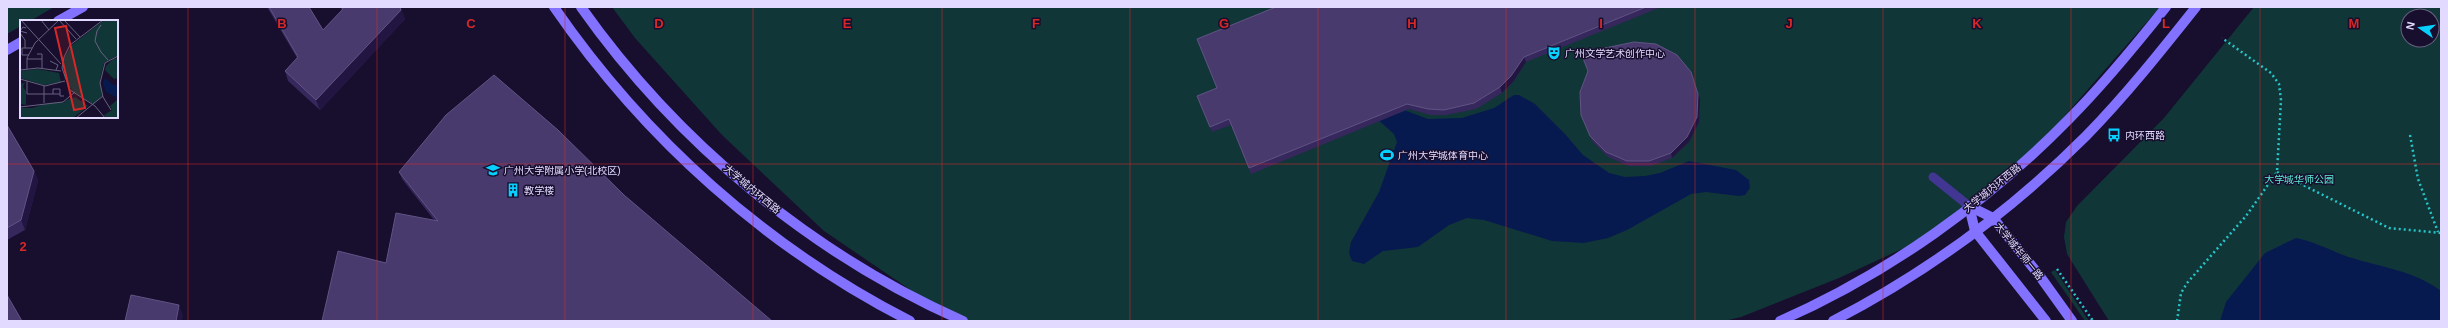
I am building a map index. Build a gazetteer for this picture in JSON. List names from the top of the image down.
{
  "streets": {
    "main road": ["大学城内环西路", "大学城华师一路"]
  },
  "crossings": [
    ["大学城内环西路", "大学城华师一路"]
  ],
  "parks": ["大学城华师公园"],
  "places": {
    "theatre": ["广州文学艺术创作中心"],
    "bus stop": ["内环西路"],
    "sports": ["广州大学城体育中心"],
    "school or university": ["广州大学附属小学(北校区)"],
    "building": ["教学楼"]
  },
  "north": "left",
  "grid": {
    "columns": [
      "B",
      "C",
      "D",
      "E",
      "F",
      "G",
      "H",
      "I",
      "J",
      "K",
      "L",
      "M"
    ],
    "rows": ["2"]
  }
}
